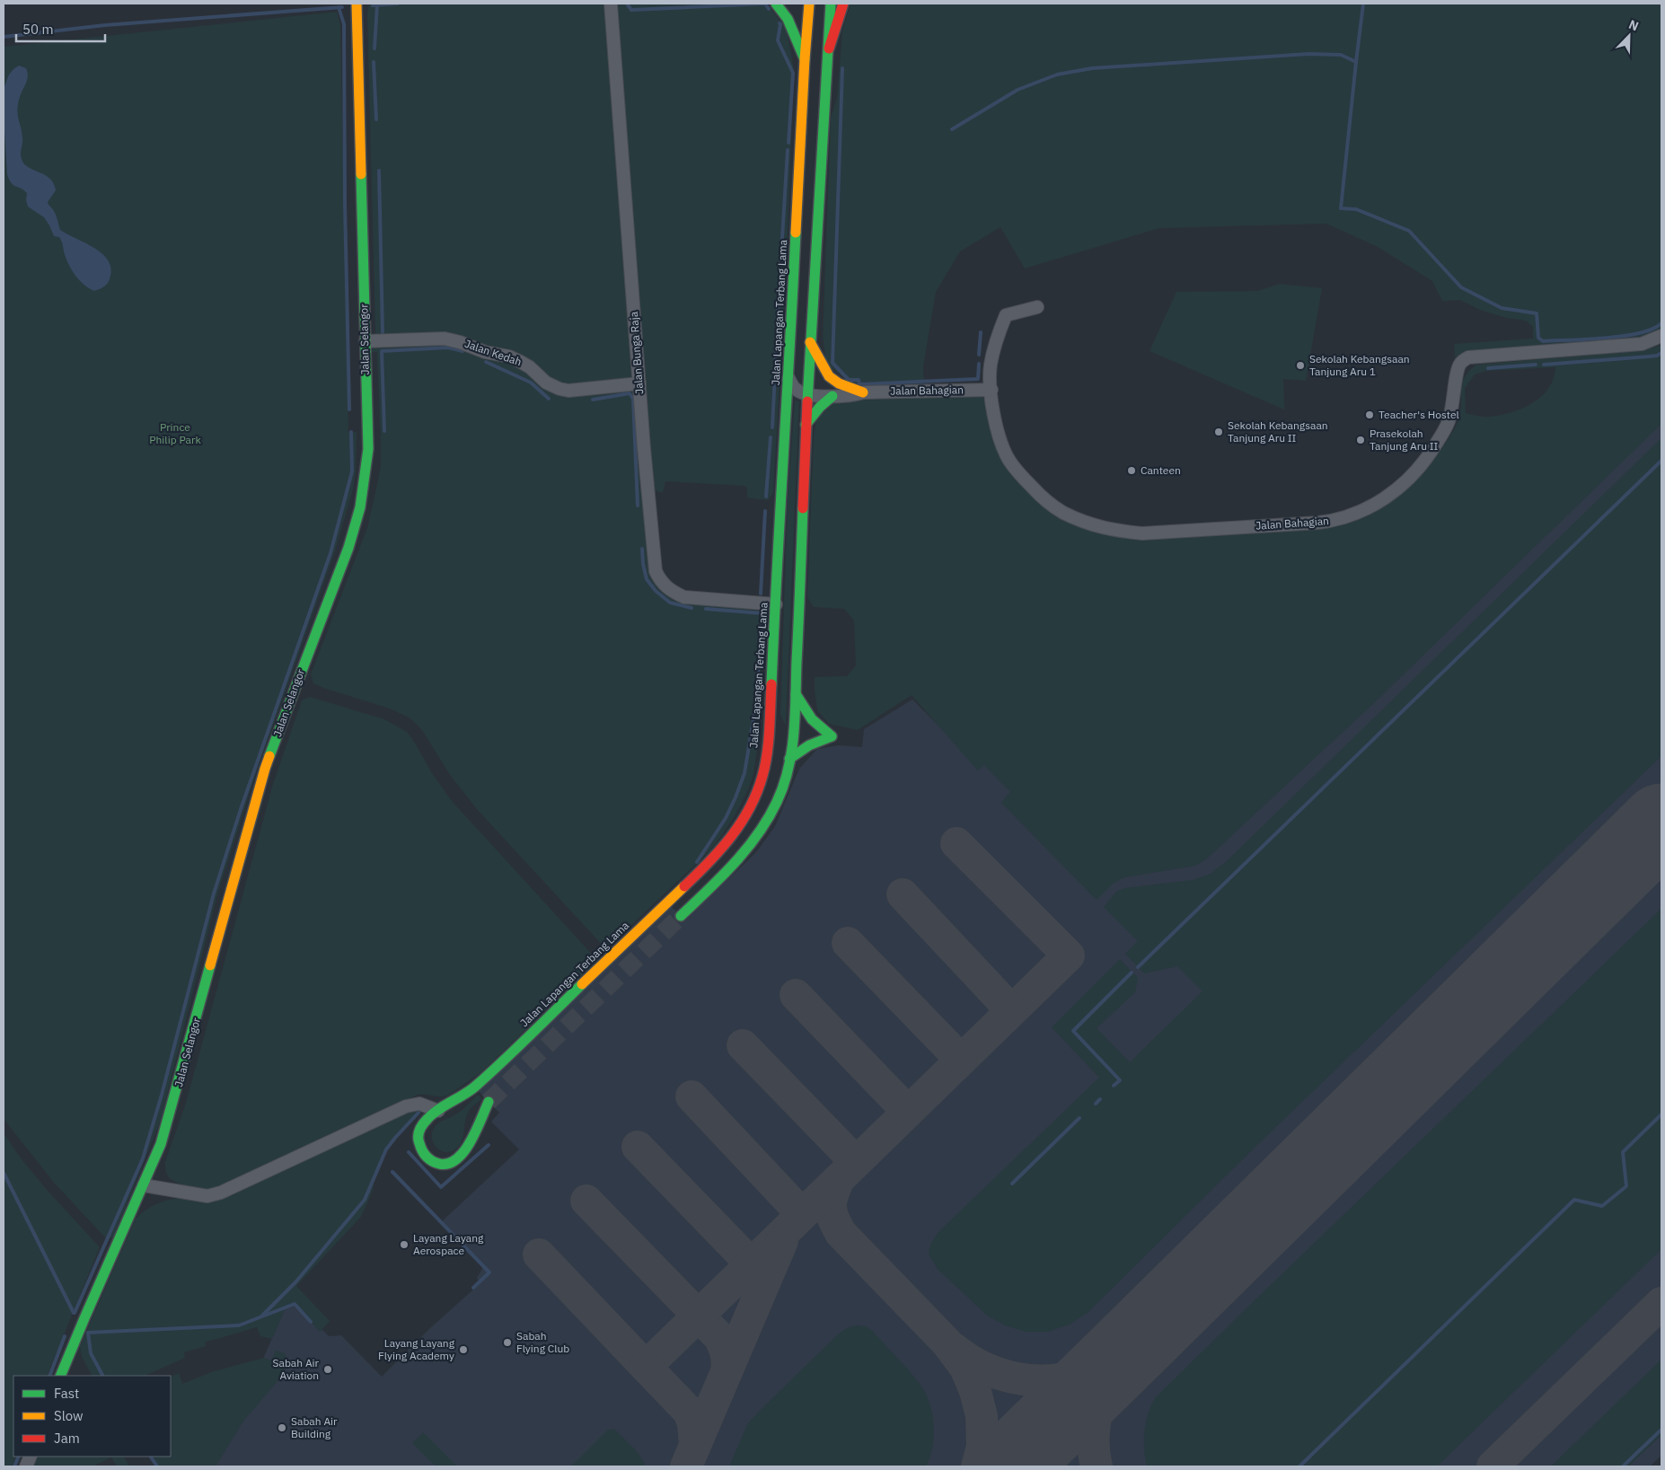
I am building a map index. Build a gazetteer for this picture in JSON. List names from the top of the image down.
{
  "streets": {
    "main road": ["Jalan Lapangan Terbang Lama", "Jalan Selangor"],
    "street": ["Jalan Kedah", "Jalan Bunga Raja", "Jalan Bahagian"]
  },
  "crossings": [
    ["Jalan Lapangan Terbang Lama", "Jalan Bunga Raja"],
    ["Jalan Selangor", "Jalan Kedah"],
    ["Jalan Kedah", "Jalan Bunga Raja"]
  ],
  "parks": ["Prince Philip Park"],
  "places": [
    "Sekolah Kebangsaan Tanjung Aru 1",
    "Teacher's Hostel",
    "Sekolah Kebangsaan Tanjung Aru II",
    "Prasekolah Tanjung Aru II",
    "Canteen",
    "Layang Layang Aerospace",
    "Sabah Flying Club",
    "Layang Layang Flying Academy",
    "Sabah Air Aviation",
    "Sabah Air Building"
  ],
  "legend": ["Fast", "Slow", "Jam"],
  "scale_bar": "50 m",
  "north": "top right"
}
